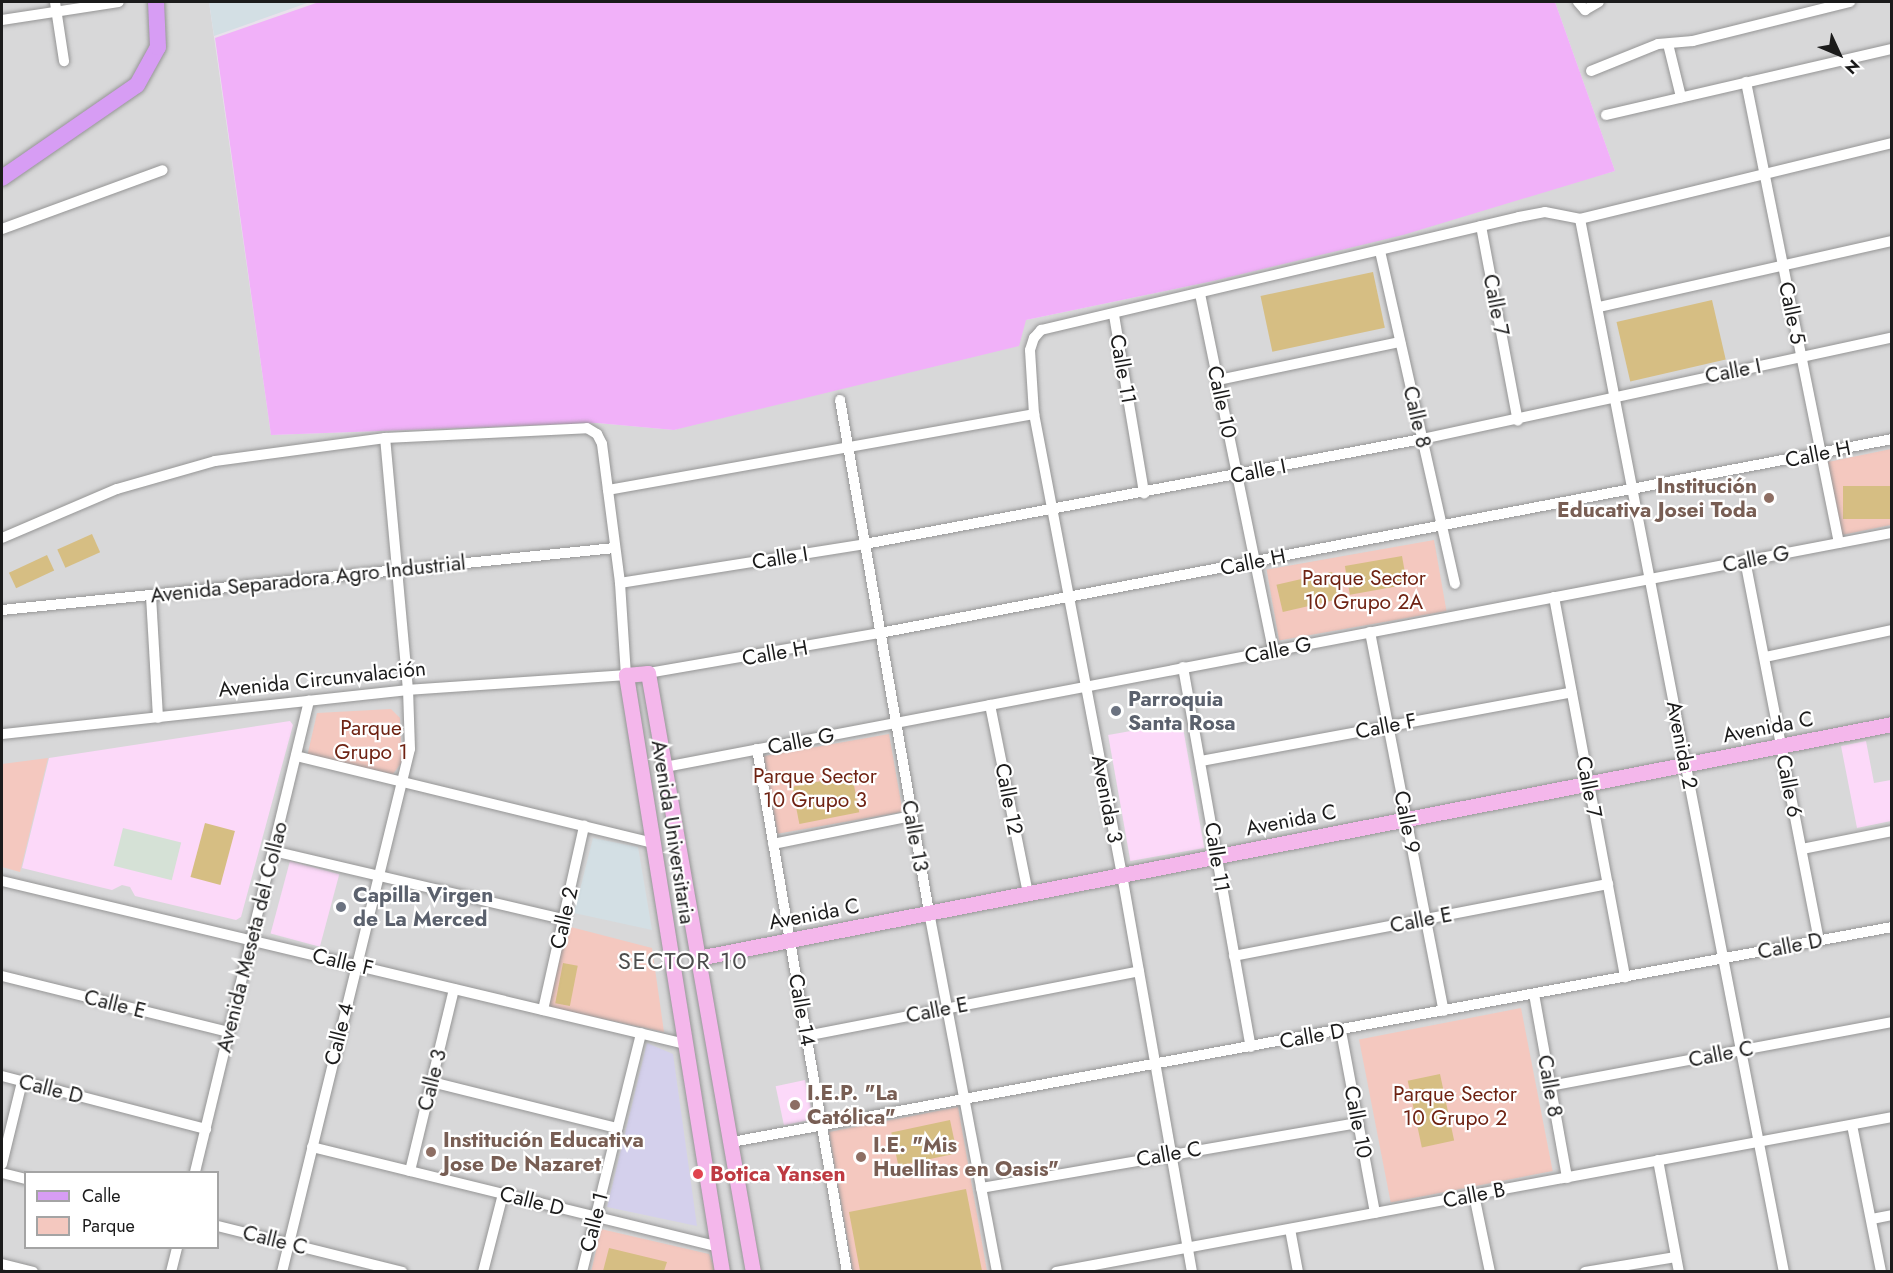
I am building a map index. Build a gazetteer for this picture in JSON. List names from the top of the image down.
{
  "streets": {
    "street": [
      "Calle 7",
      "Calle 5",
      "Calle 11",
      "Calle I",
      "Calle 10",
      "Calle 8",
      "Calle H",
      "Calle G",
      "Avenida Separadora Agro Industrial",
      "Avenida Circunvalación",
      "Calle F",
      "Avenida C",
      "Avenida 2",
      "Calle 6",
      "Calle 12",
      "Avenida 3",
      "Calle 9",
      "Avenida Universitaria",
      "Calle 13",
      "Calle 2",
      "Calle E",
      "Avenida Meseta del Collao",
      "Calle D",
      "Calle 14",
      "Calle 4",
      "Calle C",
      "Calle 3",
      "Calle B",
      "Calle 1"
    ]
  },
  "crossings": [
    ["Calle 7", "Calle I"],
    ["Calle 7", "Calle G"],
    ["Calle 7", "Calle F"],
    ["Calle 7", "Avenida C"],
    ["Calle 7", "Calle E"],
    ["Calle 7", "Calle D"],
    ["Calle 5", "Calle I"],
    ["Calle 5", "Calle H"],
    ["Calle 5", "Calle G"],
    ["Calle 11", "Calle I"],
    ["Calle 11", "Calle G"],
    ["Calle 11", "Calle F"],
    ["Calle 11", "Avenida C"],
    ["Calle 11", "Avenida 3"],
    ["Calle 11", "Calle E"],
    ["Calle 11", "Calle D"],
    ["Calle I", "Calle 10"],
    ["Calle I", "Calle 8"],
    ["Calle I", "Avenida 2"],
    ["Calle I", "Avenida 3"],
    ["Calle I", "Avenida Universitaria"],
    ["Calle I", "Calle 13"],
    ["Calle 10", "Calle H"],
    ["Calle 10", "Calle G"],
    ["Calle 10", "Calle D"],
    ["Calle 10", "Calle C"],
    ["Calle 10", "Calle B"],
    ["Calle 8", "Calle H"],
    ["Calle 8", "Calle D"],
    ["Calle 8", "Calle C"],
    ["Calle 8", "Calle B"],
    ["Calle H", "Avenida Circunvalación"],
    ["Calle H", "Avenida 2"],
    ["Calle H", "Avenida 3"],
    ["Calle H", "Avenida Universitaria"],
    ["Calle H", "Calle 13"],
    ["Calle G", "Avenida 2"],
    ["Calle G", "Calle 6"],
    ["Calle G", "Calle 12"],
    ["Calle G", "Avenida 3"],
    ["Calle G", "Calle 9"],
    ["Calle G", "Avenida Universitaria"],
    ["Calle G", "Calle 13"],
    ["Calle G", "Calle 14"],
    ["Avenida Separadora Agro Industrial", "Avenida Universitaria"],
    ["Avenida Separadora Agro Industrial", "Calle 4"],
    ["Avenida Circunvalación", "Avenida Universitaria"],
    ["Avenida Circunvalación", "Avenida Meseta del Collao"],
    ["Avenida Circunvalación", "Calle 4"],
    ["Calle F", "Calle 9"],
    ["Calle F", "Avenida Universitaria"],
    ["Calle F", "Calle 2"],
    ["Calle F", "Avenida Meseta del Collao"],
    ["Calle F", "Calle 4"],
    ["Calle F", "Calle 3"],
    ["Calle F", "Calle 1"],
    ["Avenida C", "Avenida 2"],
    ["Avenida C", "Calle 6"],
    ["Avenida C", "Calle 12"],
    ["Avenida C", "Avenida 3"],
    ["Avenida C", "Calle 9"],
    ["Avenida C", "Avenida Universitaria"],
    ["Avenida C", "Calle 13"],
    ["Avenida C", "Calle 14"],
    ["Avenida 2", "Calle D"],
    ["Avenida 2", "Calle C"],
    ["Avenida 2", "Calle B"],
    ["Calle 6", "Calle D"],
    ["Avenida 3", "Calle E"],
    ["Avenida 3", "Calle D"],
    ["Avenida 3", "Calle C"],
    ["Avenida 3", "Calle B"],
    ["Calle 9", "Calle E"],
    ["Calle 9", "Calle D"],
    ["Avenida Universitaria", "Calle D"],
    ["Avenida Universitaria", "Calle 4"],
    ["Calle 13", "Calle E"],
    ["Calle 13", "Calle D"],
    ["Calle 13", "Calle C"],
    ["Calle E", "Avenida Meseta del Collao"],
    ["Calle E", "Calle 14"],
    ["Avenida Meseta del Collao", "Calle D"],
    ["Calle D", "Calle 14"],
    ["Calle D", "Calle 4"],
    ["Calle D", "Calle 3"],
    ["Calle D", "Calle 1"],
    ["Calle 4", "Calle C"]
  ],
  "districts": ["SECTOR 10"],
  "parks": [
    "Parque Sector 10 Grupo 2A",
    "Parque Grupo 1",
    "Parque Sector 10 Grupo 3",
    "Parque Sector 10 Grupo 2"
  ],
  "places": [
    "Institución Educativa Josei Toda",
    "Parroquia Santa Rosa",
    "Capilla Virgen de La Merced",
    "I.E.P. \"La Católica\"",
    "Institución Educativa Jose De Nazaret",
    "I.E. \"Mis Huellitas en Oasis\"",
    "Botica Yansen"
  ],
  "legend": ["Calle", "Parque"],
  "north": "bottom right"
}
